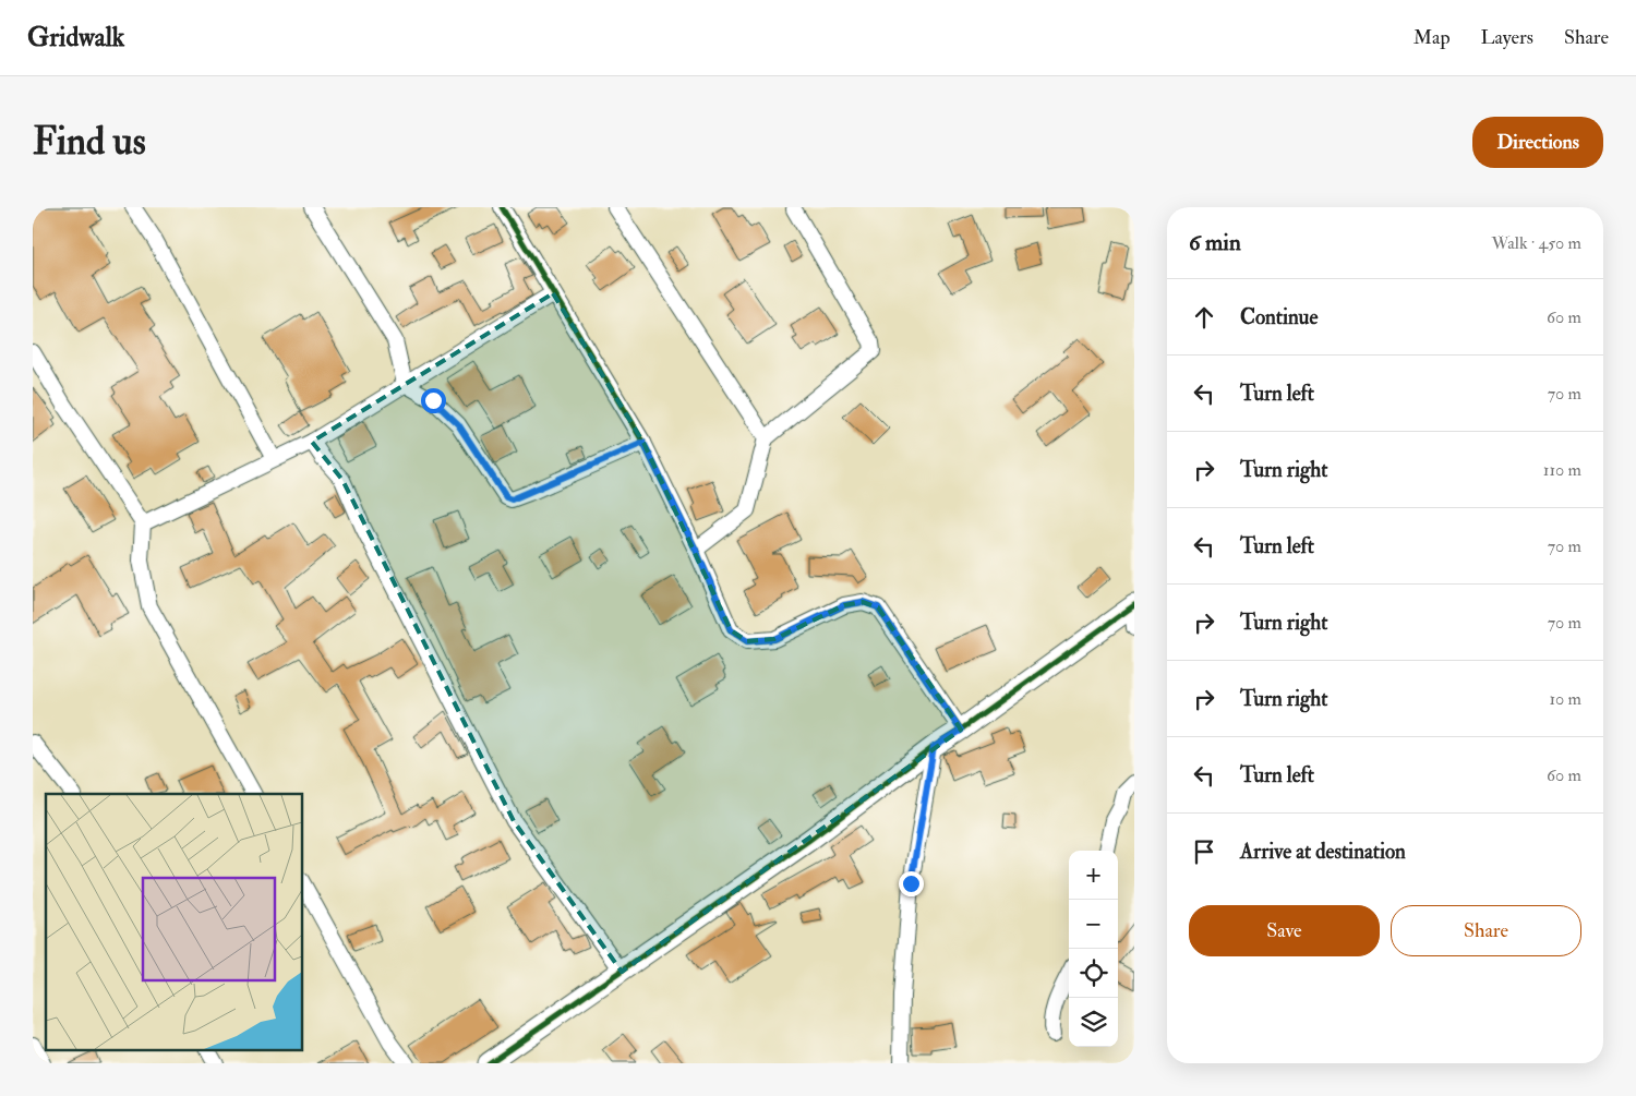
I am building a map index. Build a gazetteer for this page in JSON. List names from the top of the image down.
{
  "page": {
    "header": "Gridwalk",
    "nav": ["Map", "Layers", "Share"],
    "buttons": [
      "Directions",
      ["Save", "Share"]
    ],
    "title": "Find us",
    "heading": ["6 min", "Walk · 450 m"],
    "list": [
      ["Continue", "60 m"],
      ["Turn left", "70 m"],
      ["Turn right", "110 m"],
      ["Turn left", "70 m"],
      ["Turn right", "70 m"],
      ["Turn right", "10 m"],
      ["Turn left", "60 m"],
      "Arrive at destination"
    ],
    "map_buttons": ["+", "−"]
  }
}
